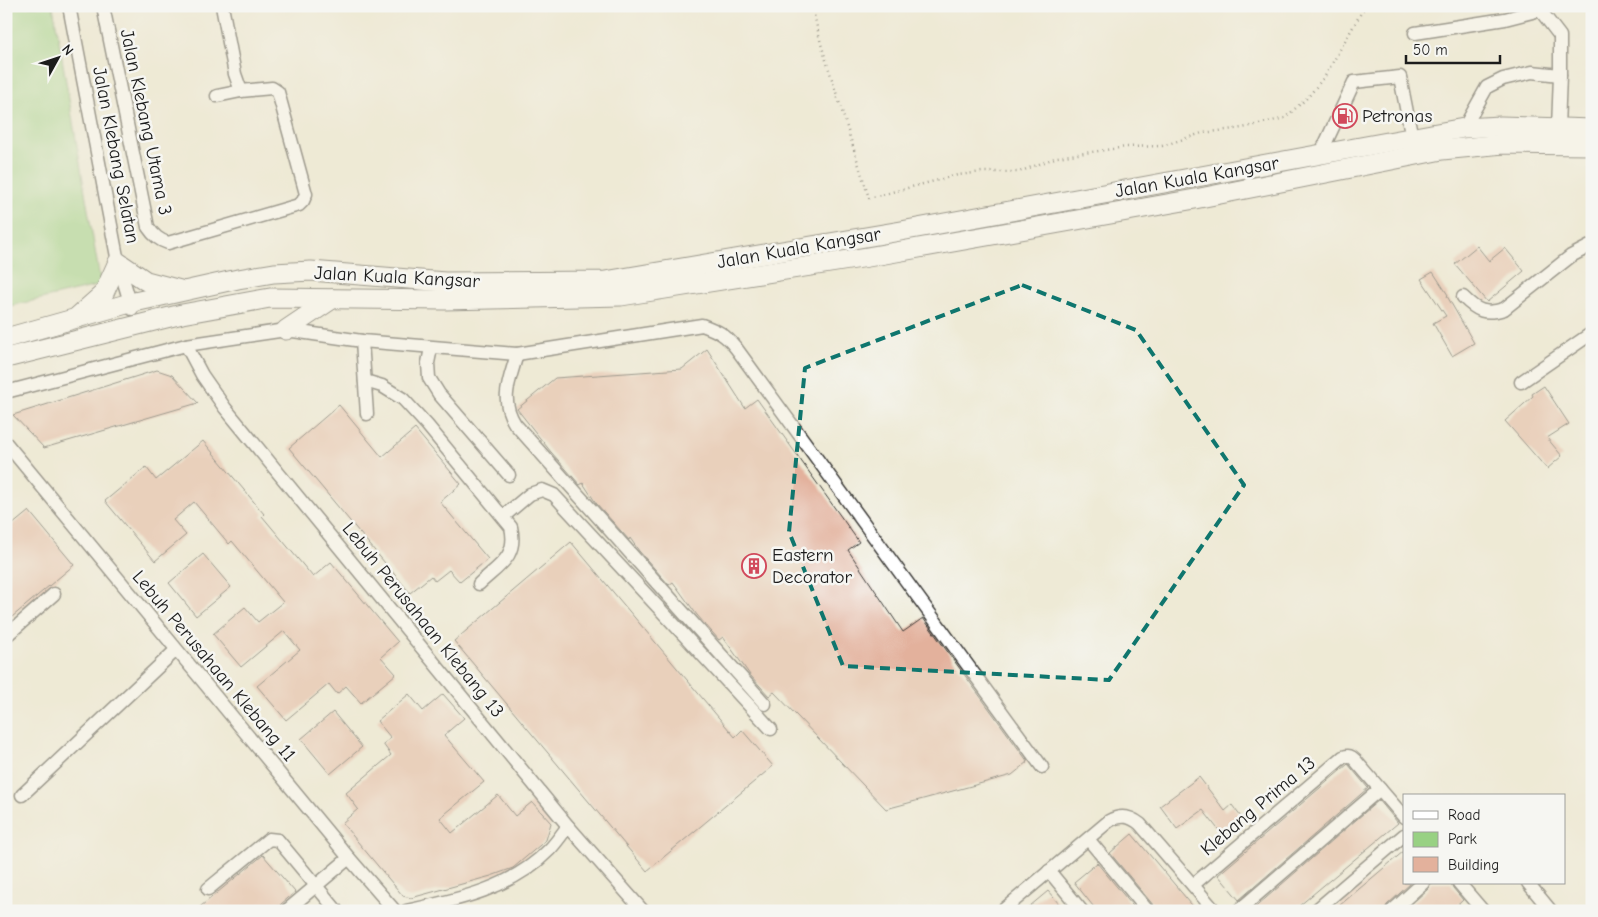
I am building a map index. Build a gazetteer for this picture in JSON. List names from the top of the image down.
{
  "streets": {
    "highway": ["Jalan Kuala Kangsar"],
    "street": [
      "Jalan Klebang Utama 3",
      "Jalan Klebang Selatan",
      "Lebuh Perusahaan Klebang 13",
      "Lebuh Perusahaan Klebang 11",
      "Klebang Prima 13"
    ]
  },
  "crossings": [
    ["Jalan Klebang Selatan", "Jalan Kuala Kangsar"]
  ],
  "places": {
    "fuel station": ["Petronas"],
    "building": ["Eastern Decorator"]
  },
  "legend": ["Road", "Park", "Building"],
  "scale_bar": "50 m",
  "north": "top right"
}
